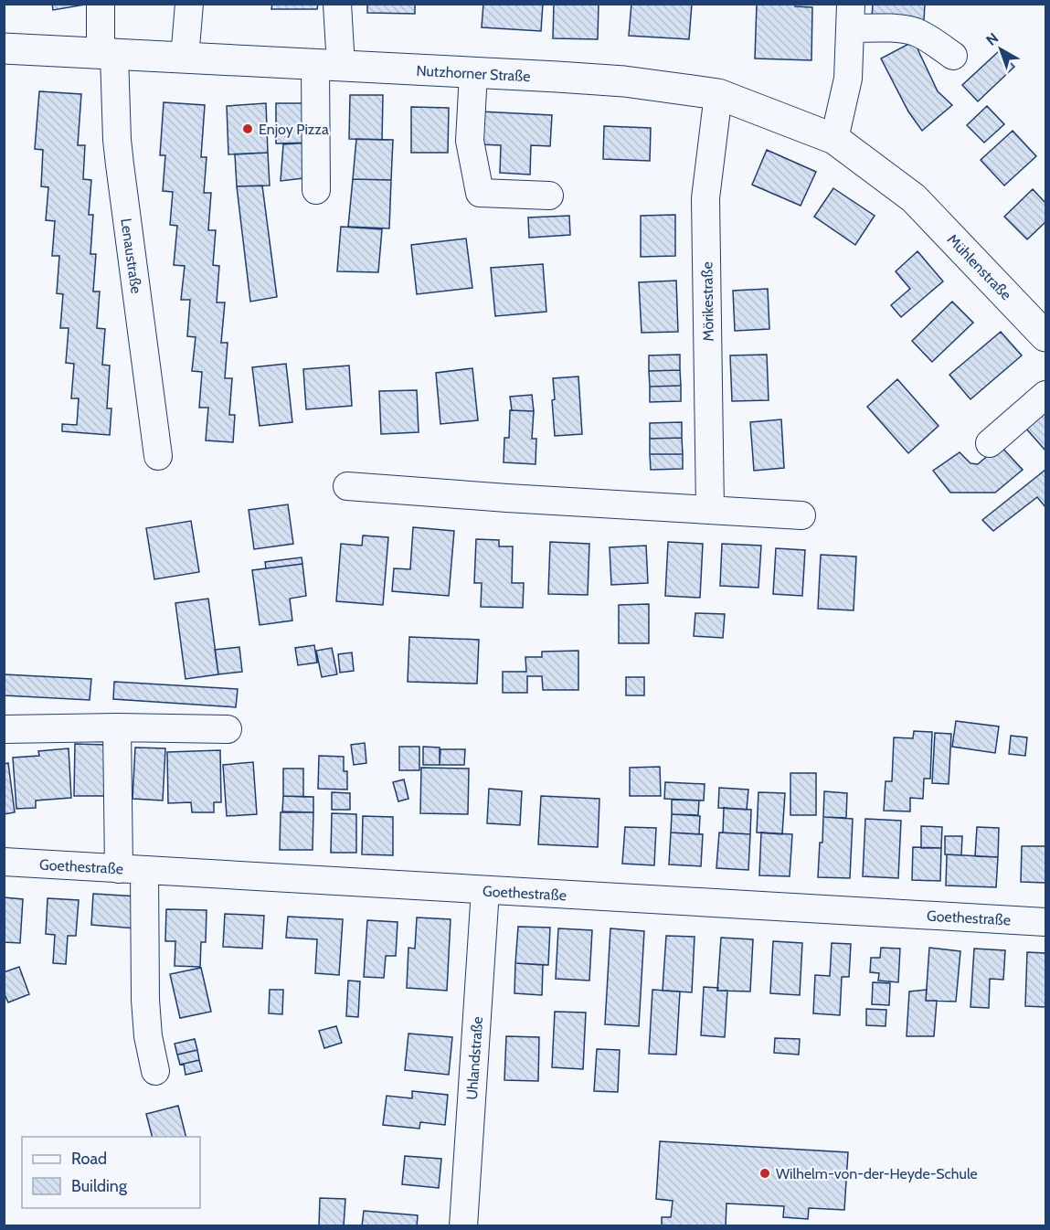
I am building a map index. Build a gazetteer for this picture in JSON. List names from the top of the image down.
{
  "streets": {
    "main road": ["Nutzhorner Straße", "Mühlenstraße"],
    "street": [
      "Lenaustraße",
      "Mörikestraße",
      "Goethestraße",
      "Uhlandstraße"
    ]
  },
  "crossings": [
    ["Nutzhorner Straße", "Lenaustraße"],
    ["Nutzhorner Straße", "Mühlenstraße"],
    ["Nutzhorner Straße", "Mörikestraße"],
    ["Goethestraße", "Uhlandstraße"]
  ],
  "places": ["Enjoy Pizza", "Wilhelm-von-der-Heyde-Schule"],
  "legend": ["Road", "Building"],
  "north": "top left"
}
